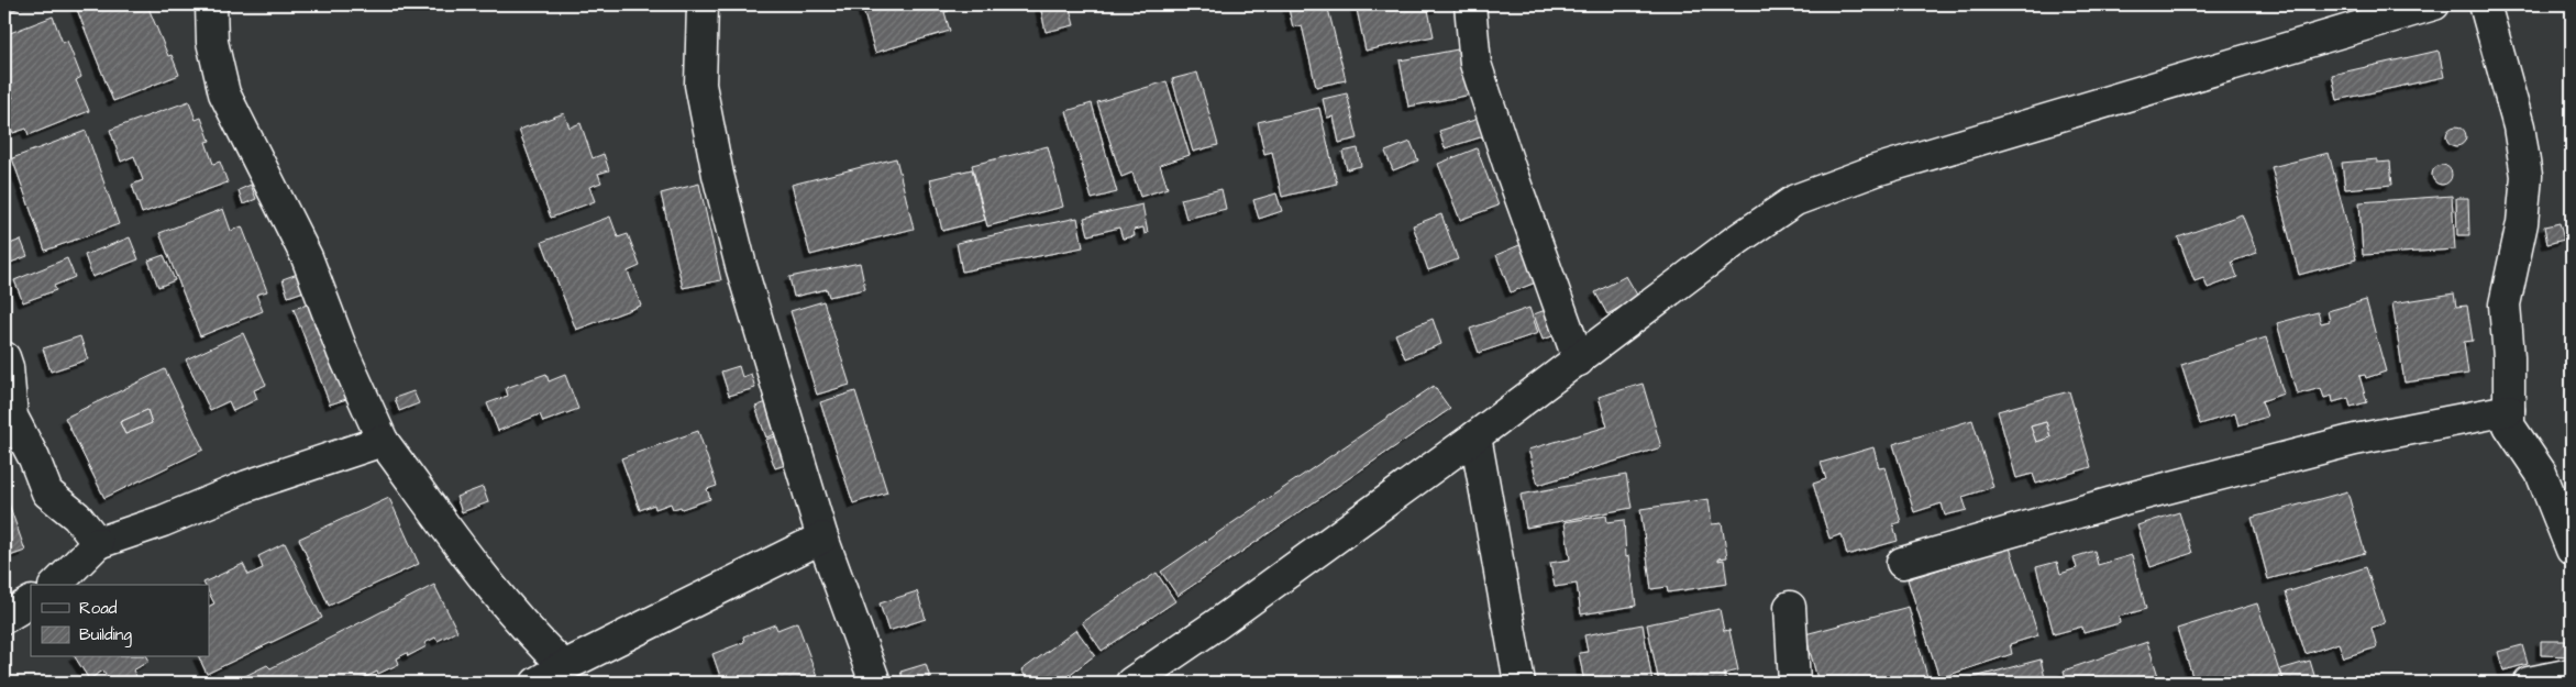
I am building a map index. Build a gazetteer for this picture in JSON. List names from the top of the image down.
{
  "legend": ["Road", "Building"]
}
